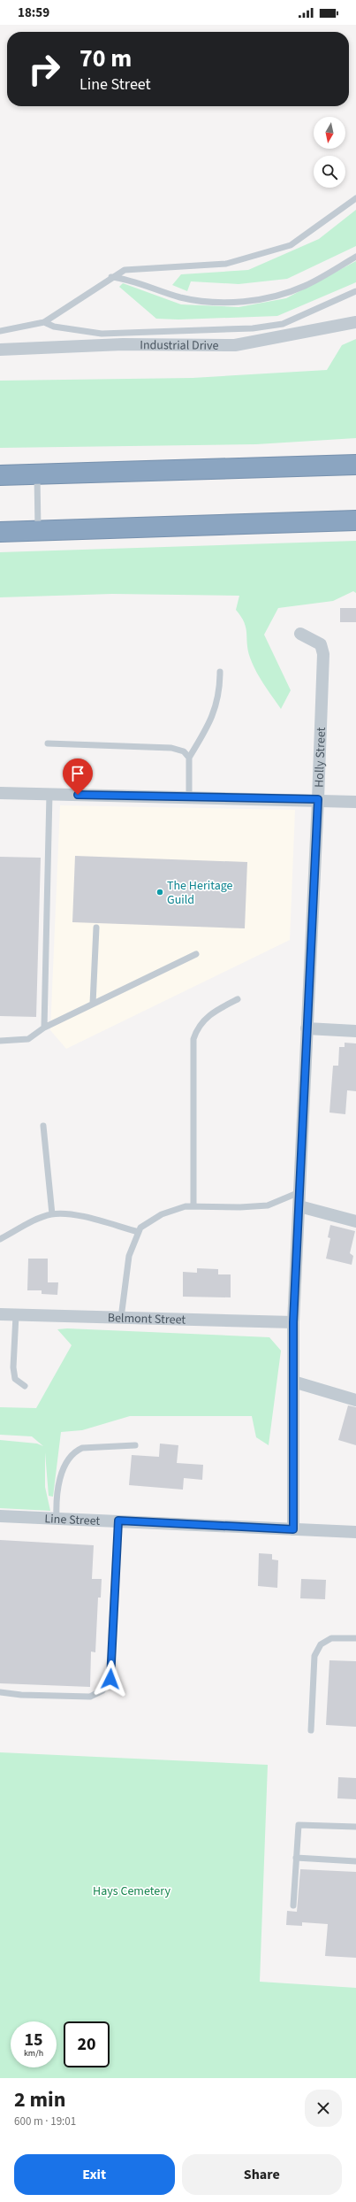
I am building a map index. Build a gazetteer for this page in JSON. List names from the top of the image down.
{
  "streets": {
    "street": [
      "Industrial Drive",
      "Holly Street",
      "Belmont Street",
      "Line Street"
    ]
  },
  "crossings": [
    ["Holly Street", "Belmont Street"],
    ["Holly Street", "Line Street"]
  ],
  "parks": ["Hays Cemetery"],
  "places": ["The Heritage Guild"],
  "north": "bottom",
  "page": {
    "status": "18:59",
    "turn": ["70 m", "Line Street"],
    "speed": "15 km/h",
    "limit": "20",
    "heading": ["2 min", "600 m · 19:01"],
    "buttons": ["Exit", "Share"]
  }
}
